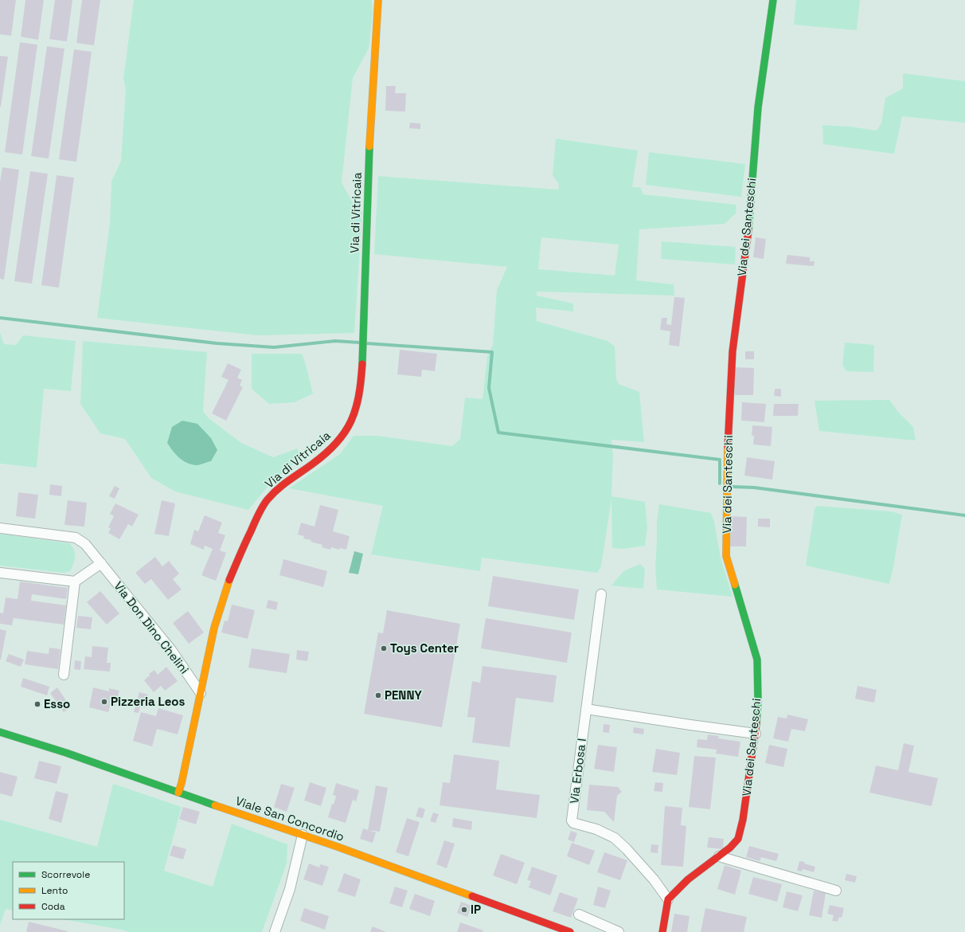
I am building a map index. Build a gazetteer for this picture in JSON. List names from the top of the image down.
{
  "streets": {
    "street": [
      "Via di Vitricaia",
      "Via dei Santeschi",
      "Via Don Dino Chelini",
      "Via Erbosa I",
      "Viale San Concordio"
    ]
  },
  "crossings": [
    ["Via di Vitricaia", "Via Don Dino Chelini"],
    ["Via di Vitricaia", "Viale San Concordio"],
    ["Via dei Santeschi", "Via Erbosa I"]
  ],
  "places": [
    "Toys Center",
    "PENNY",
    "Pizzeria Leos",
    "Esso",
    "IP"
  ],
  "legend": ["Scorrevole", "Lento", "Coda"]
}
